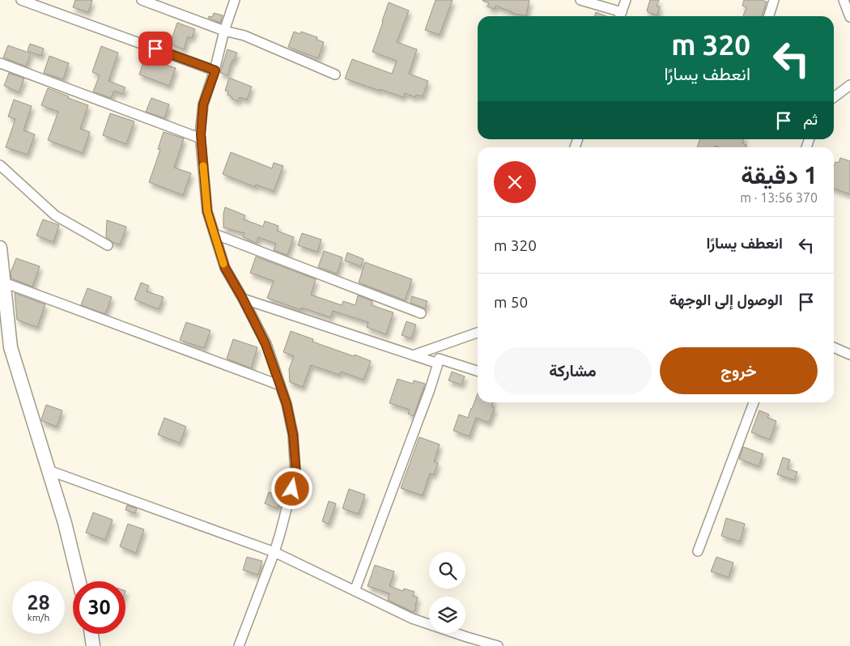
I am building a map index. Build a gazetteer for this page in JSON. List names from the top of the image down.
{
  "page": {
    "turn": ["320 m", "انعطف يسارًا"],
    "then": "ثم",
    "heading": ["1 دقيقة", "370 m · 13:56"],
    "list": [
      {
        "name": "انعطف يسارًا",
        "value": "320 m"
      },
      {
        "name": "الوصول إلى الوجهة",
        "value": "50 m"
      }
    ],
    "buttons": ["خروج", "مشاركة"],
    "speed": "28 km/h",
    "limit": "30"
  }
}
